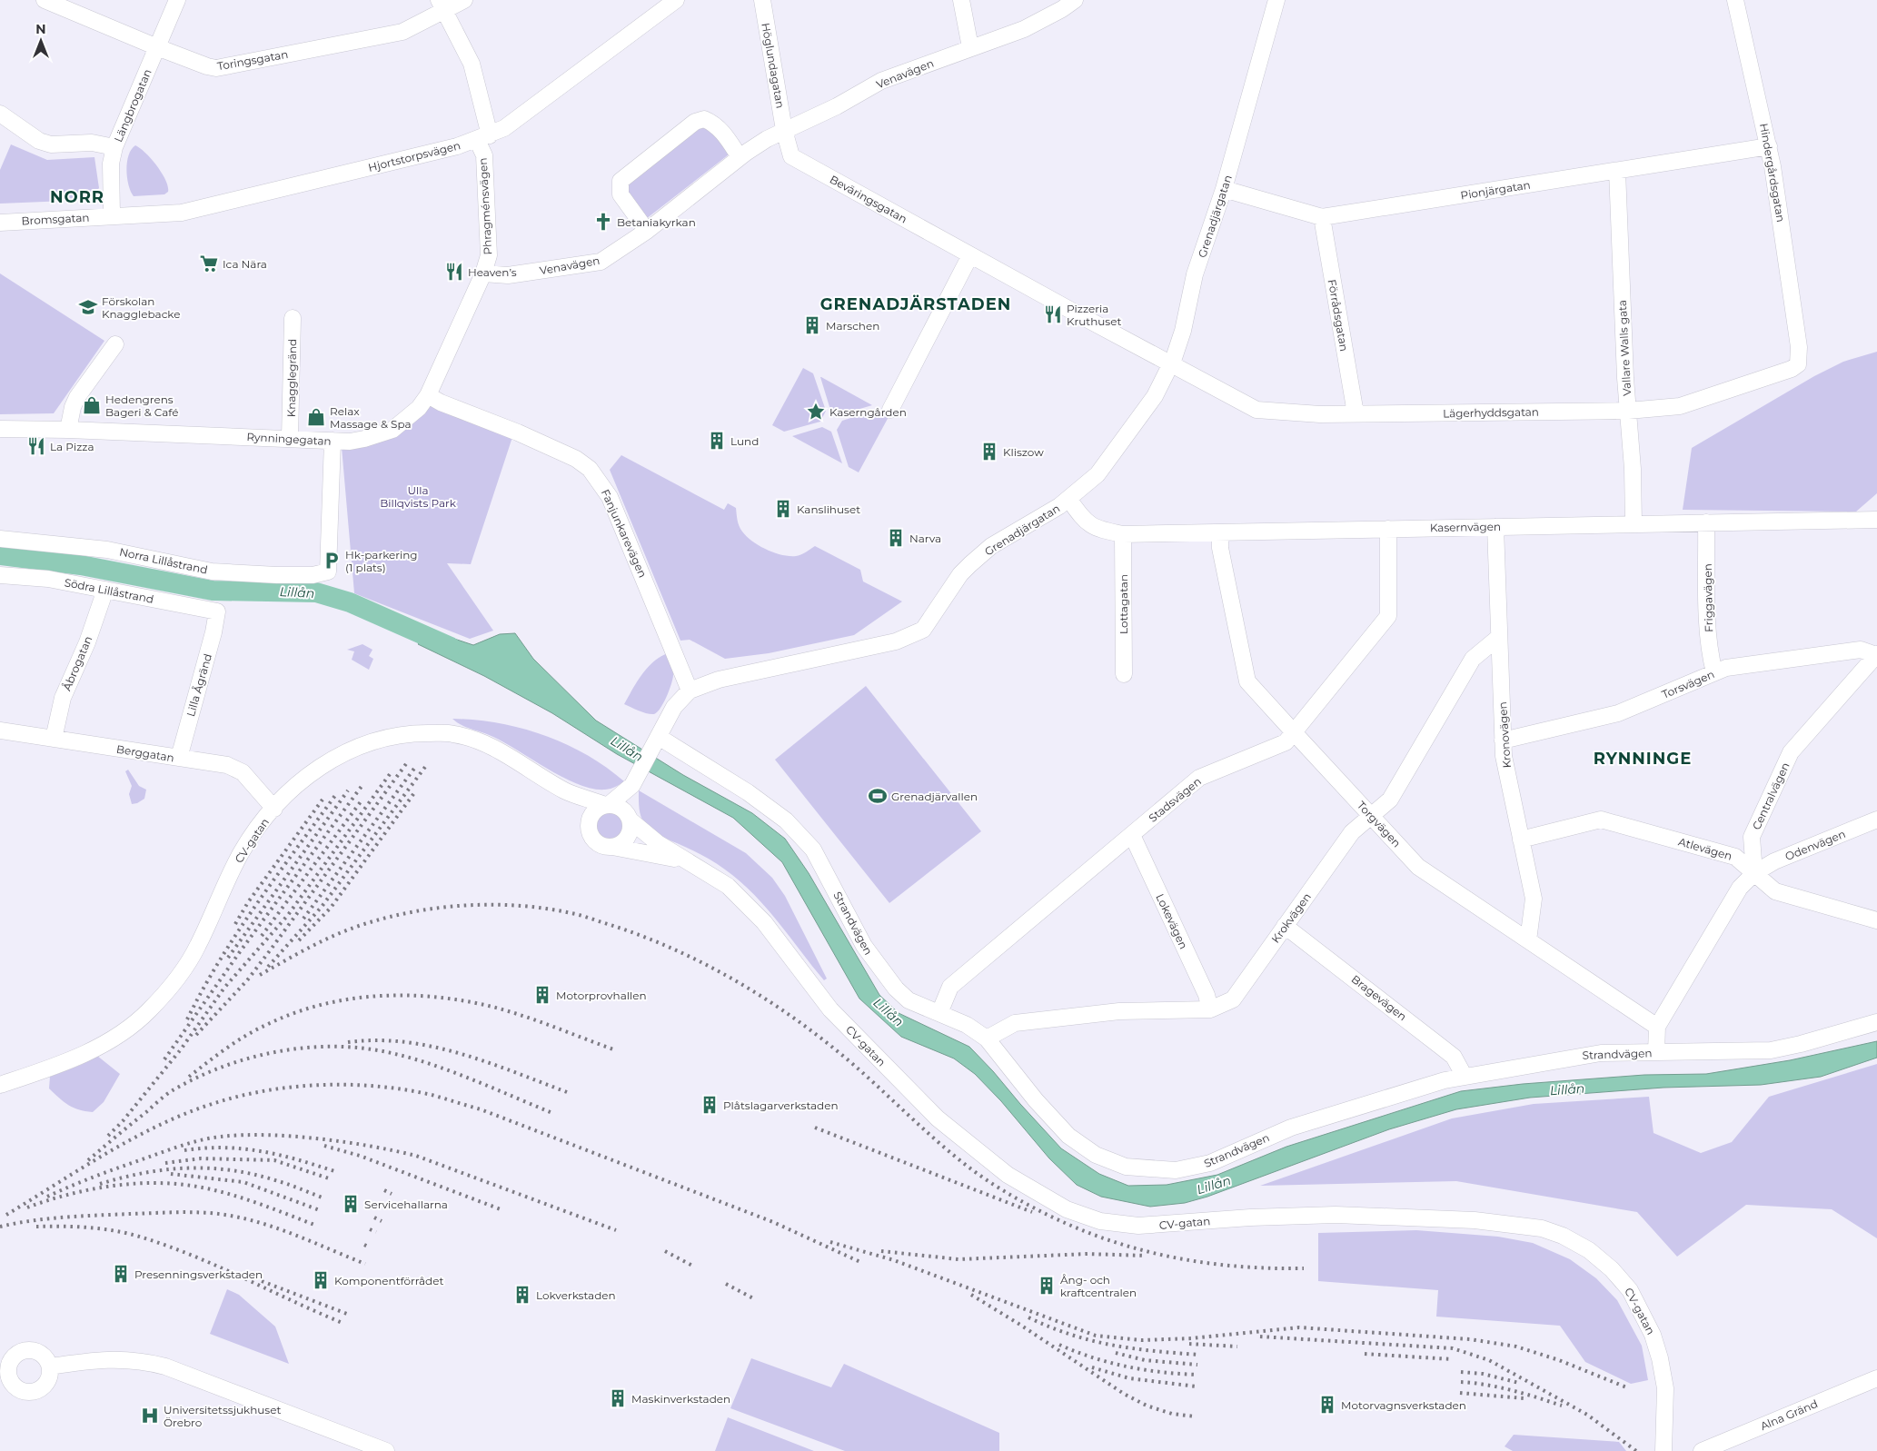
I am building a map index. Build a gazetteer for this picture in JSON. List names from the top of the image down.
{
  "streets": {
    "street": [
      "Toringsgatan",
      "Höglundagatan",
      "Venavägen",
      "Längbrogatan",
      "Hjortstorpsvägen",
      "Hindergårdsgatan",
      "Pionjärgatan",
      "Beväringsgatan",
      "Phragménsvägen",
      "Grenadjärgatan",
      "Bromsgatan",
      "Förrådsgatan",
      "Vallare Walls gata",
      "Knagglegränd",
      "Lägerhyddsgatan",
      "Rynningegatan",
      "Kasernvägen",
      "Fanjunkarevägen",
      "Norra Lillåstrand",
      "Södra Lillåstrand",
      "Friggavägen",
      "Lottagatan",
      "Åbrogatan",
      "Torsvägen",
      "Lilla Ågränd",
      "Kronovägen",
      "Berggatan",
      "Centralvägen",
      "Stadsvägen",
      "Torgvägen",
      "CV-gatan",
      "Odenvägen",
      "Atlevägen",
      "Krokvägen",
      "Lokevägen",
      "Strandvägen",
      "Bragevägen",
      "Alna Gränd"
    ]
  },
  "crossings": [
    ["Toringsgatan", "Längbrogatan"],
    ["Toringsgatan", "Phragménsvägen"],
    ["Höglundagatan", "Venavägen"],
    ["Höglundagatan", "Beväringsgatan"],
    ["Venavägen", "Beväringsgatan"],
    ["Venavägen", "Phragménsvägen"],
    ["Venavägen", "Rynningegatan"],
    ["Längbrogatan", "Hjortstorpsvägen"],
    ["Längbrogatan", "Bromsgatan"],
    ["Hjortstorpsvägen", "Phragménsvägen"],
    ["Hjortstorpsvägen", "Bromsgatan"],
    ["Hindergårdsgatan", "Pionjärgatan"],
    ["Hindergårdsgatan", "Lägerhyddsgatan"],
    ["Pionjärgatan", "Grenadjärgatan"],
    ["Pionjärgatan", "Förrådsgatan"],
    ["Pionjärgatan", "Vallare Walls gata"],
    ["Beväringsgatan", "Grenadjärgatan"],
    ["Beväringsgatan", "Lägerhyddsgatan"],
    ["Phragménsvägen", "Rynningegatan"],
    ["Grenadjärgatan", "Lägerhyddsgatan"],
    ["Grenadjärgatan", "Kasernvägen"],
    ["Grenadjärgatan", "Fanjunkarevägen"],
    ["Grenadjärgatan", "CV-gatan"],
    ["Grenadjärgatan", "Strandvägen"],
    ["Förrådsgatan", "Lägerhyddsgatan"],
    ["Vallare Walls gata", "Lägerhyddsgatan"],
    ["Vallare Walls gata", "Kasernvägen"],
    ["Knagglegränd", "Rynningegatan"],
    ["Rynningegatan", "Fanjunkarevägen"],
    ["Rynningegatan", "Norra Lillåstrand"],
    ["Kasernvägen", "Friggavägen"],
    ["Kasernvägen", "Lottagatan"],
    ["Kasernvägen", "Kronovägen"],
    ["Kasernvägen", "Stadsvägen"],
    ["Kasernvägen", "Torgvägen"],
    ["Södra Lillåstrand", "Åbrogatan"],
    ["Södra Lillåstrand", "Lilla Ågränd"],
    ["Friggavägen", "Torsvägen"],
    ["Åbrogatan", "Berggatan"],
    ["Torsvägen", "Kronovägen"],
    ["Torsvägen", "Centralvägen"],
    ["Lilla Ågränd", "Berggatan"],
    ["Kronovägen", "Torgvägen"],
    ["Kronovägen", "Atlevägen"],
    ["Kronovägen", "Krokvägen"],
    ["Berggatan", "CV-gatan"],
    ["Centralvägen", "Odenvägen"],
    ["Centralvägen", "Atlevägen"],
    ["Stadsvägen", "Torgvägen"],
    ["Stadsvägen", "Lokevägen"],
    ["Stadsvägen", "Strandvägen"],
    ["Torgvägen", "Krokvägen"],
    ["Odenvägen", "Atlevägen"],
    ["Krokvägen", "Lokevägen"],
    ["Krokvägen", "Strandvägen"],
    ["Krokvägen", "Bragevägen"],
    ["Strandvägen", "Bragevägen"]
  ],
  "districts": ["NORR", "GRENADJÄRSTADEN", "RYNNINGE"],
  "water": ["Lillån"],
  "parks": ["Ulla Billqvists Park"],
  "places": {
    "church": ["Betaniakyrkan"],
    "supermarket": ["Ica Nära"],
    "restaurant": ["Heaven’s", "Pizzeria Kruthuset", "La Pizza"],
    "school or university": ["Förskolan Knagglebacke"],
    "building": [
      "Marschen",
      "Lund",
      "Kliszow",
      "Kanslihuset",
      "Narva",
      "Motorprovhallen",
      "Plåtslagarverkstaden",
      "Servicehallarna",
      "Presenningsverkstaden",
      "Komponentförrådet",
      "Ång- och kraftcentralen",
      "Lokverkstaden",
      "Maskinverkstaden",
      "Motorvagnsverkstaden"
    ],
    "shop": ["Hedengrens Bageri & Café", "Relax Massage & Spa"],
    "place": ["Kaserngården"],
    "parking": ["Hk-parkering (1 plats)"],
    "sports": ["Grenadjärvallen"],
    "hospital": ["Universitetssjukhuset Örebro"]
  },
  "north": "top"
}
